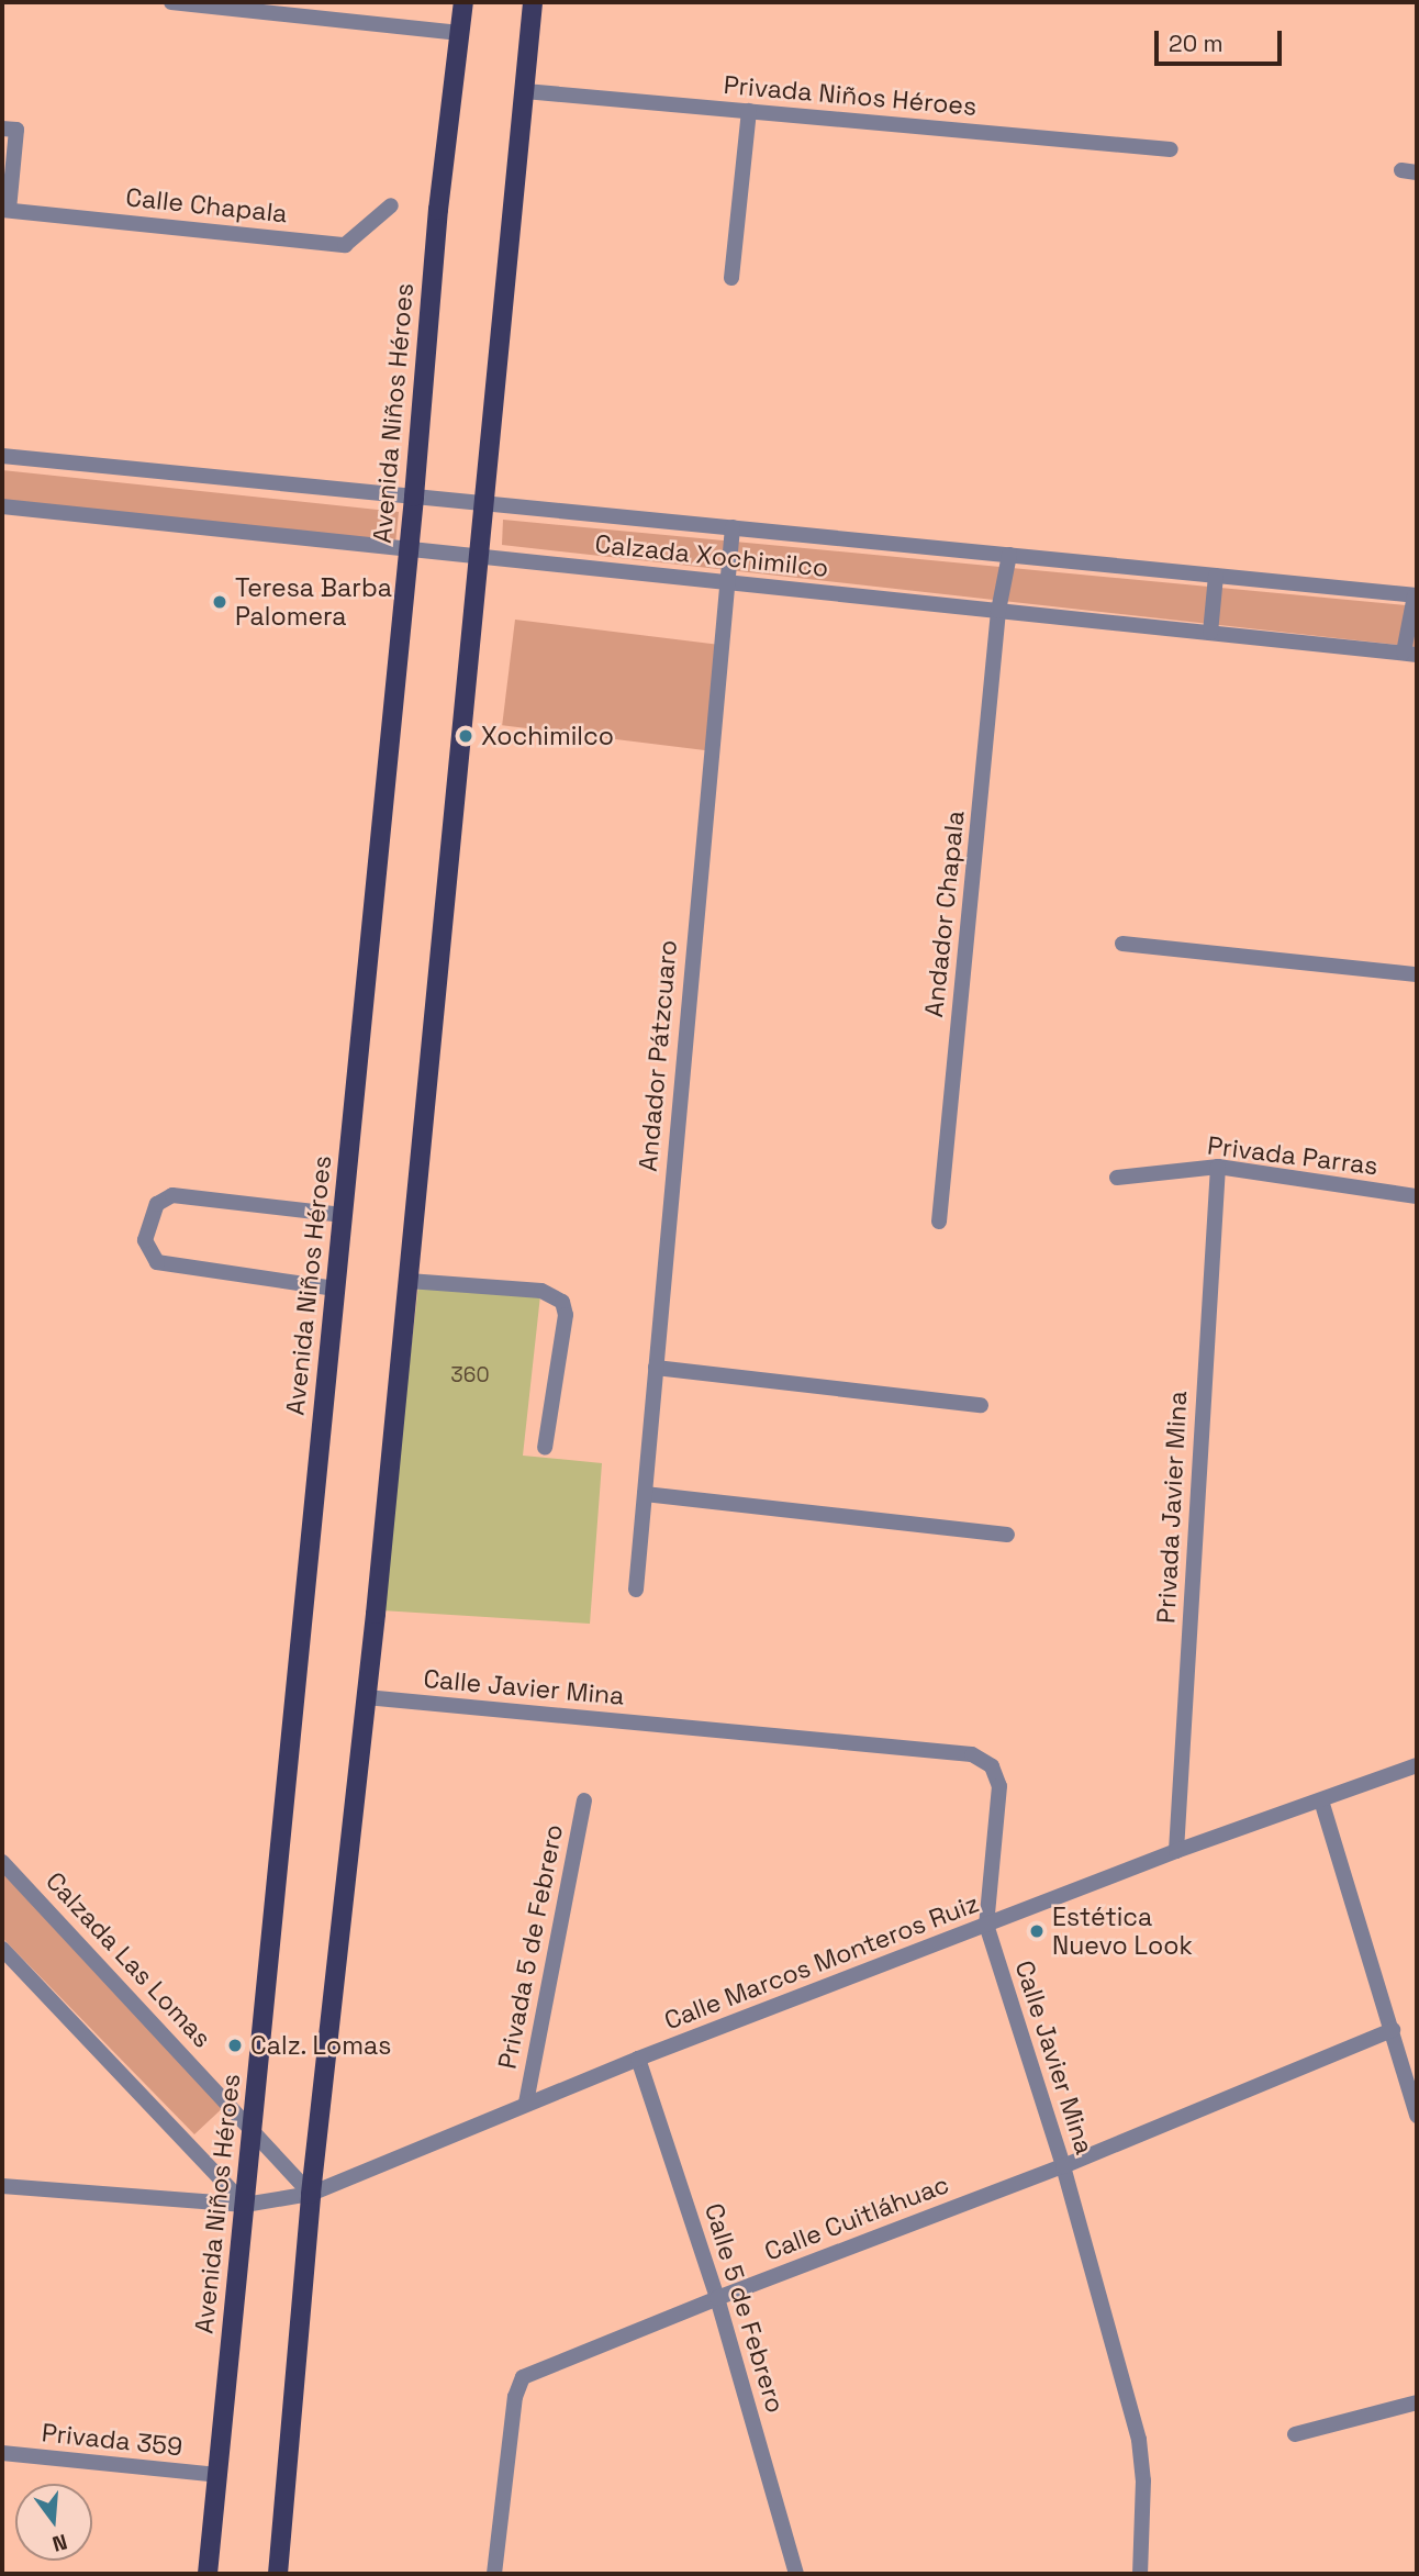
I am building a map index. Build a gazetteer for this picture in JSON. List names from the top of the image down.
{
  "streets": {
    "main road": ["Avenida Niños Héroes"],
    "street": [
      "Privada Niños Héroes",
      "Calle Chapala",
      "Calzada Xochimilco",
      "Andador Chapala",
      "Andador Pátzcuaro",
      "Privada Parras",
      "Privada Javier Mina",
      "Calle Javier Mina",
      "Privada 5 de Febrero",
      "Calzada Las Lomas",
      "Calle Marcos Monteros Ruiz",
      "Calle Cuitláhuac",
      "Calle 5 de Febrero",
      "Privada 359"
    ]
  },
  "crossings": [
    ["Avenida Niños Héroes", "Calzada Xochimilco"],
    ["Avenida Niños Héroes", "Calzada Las Lomas"],
    ["Avenida Niños Héroes", "Calle Marcos Monteros Ruiz"],
    ["Avenida Niños Héroes", "Privada 359"],
    ["Calzada Xochimilco", "Andador Chapala"],
    ["Calzada Xochimilco", "Andador Pátzcuaro"],
    ["Privada Parras", "Privada Javier Mina"],
    ["Privada Javier Mina", "Calle Marcos Monteros Ruiz"],
    ["Calle Javier Mina", "Calle Marcos Monteros Ruiz"],
    ["Calle Javier Mina", "Calle Cuitláhuac"],
    ["Privada 5 de Febrero", "Calle Marcos Monteros Ruiz"],
    ["Calzada Las Lomas", "Calle Marcos Monteros Ruiz"],
    ["Calle Marcos Monteros Ruiz", "Calle 5 de Febrero"],
    ["Calle Cuitláhuac", "Calle 5 de Febrero"]
  ],
  "places": [
    "Teresa Barba Palomera",
    "Xochimilco",
    "Estética Nuevo Look",
    "Calz. Lomas"
  ],
  "house_numbers": ["360"],
  "scale_bar": "20 m",
  "north": "bottom"
}
